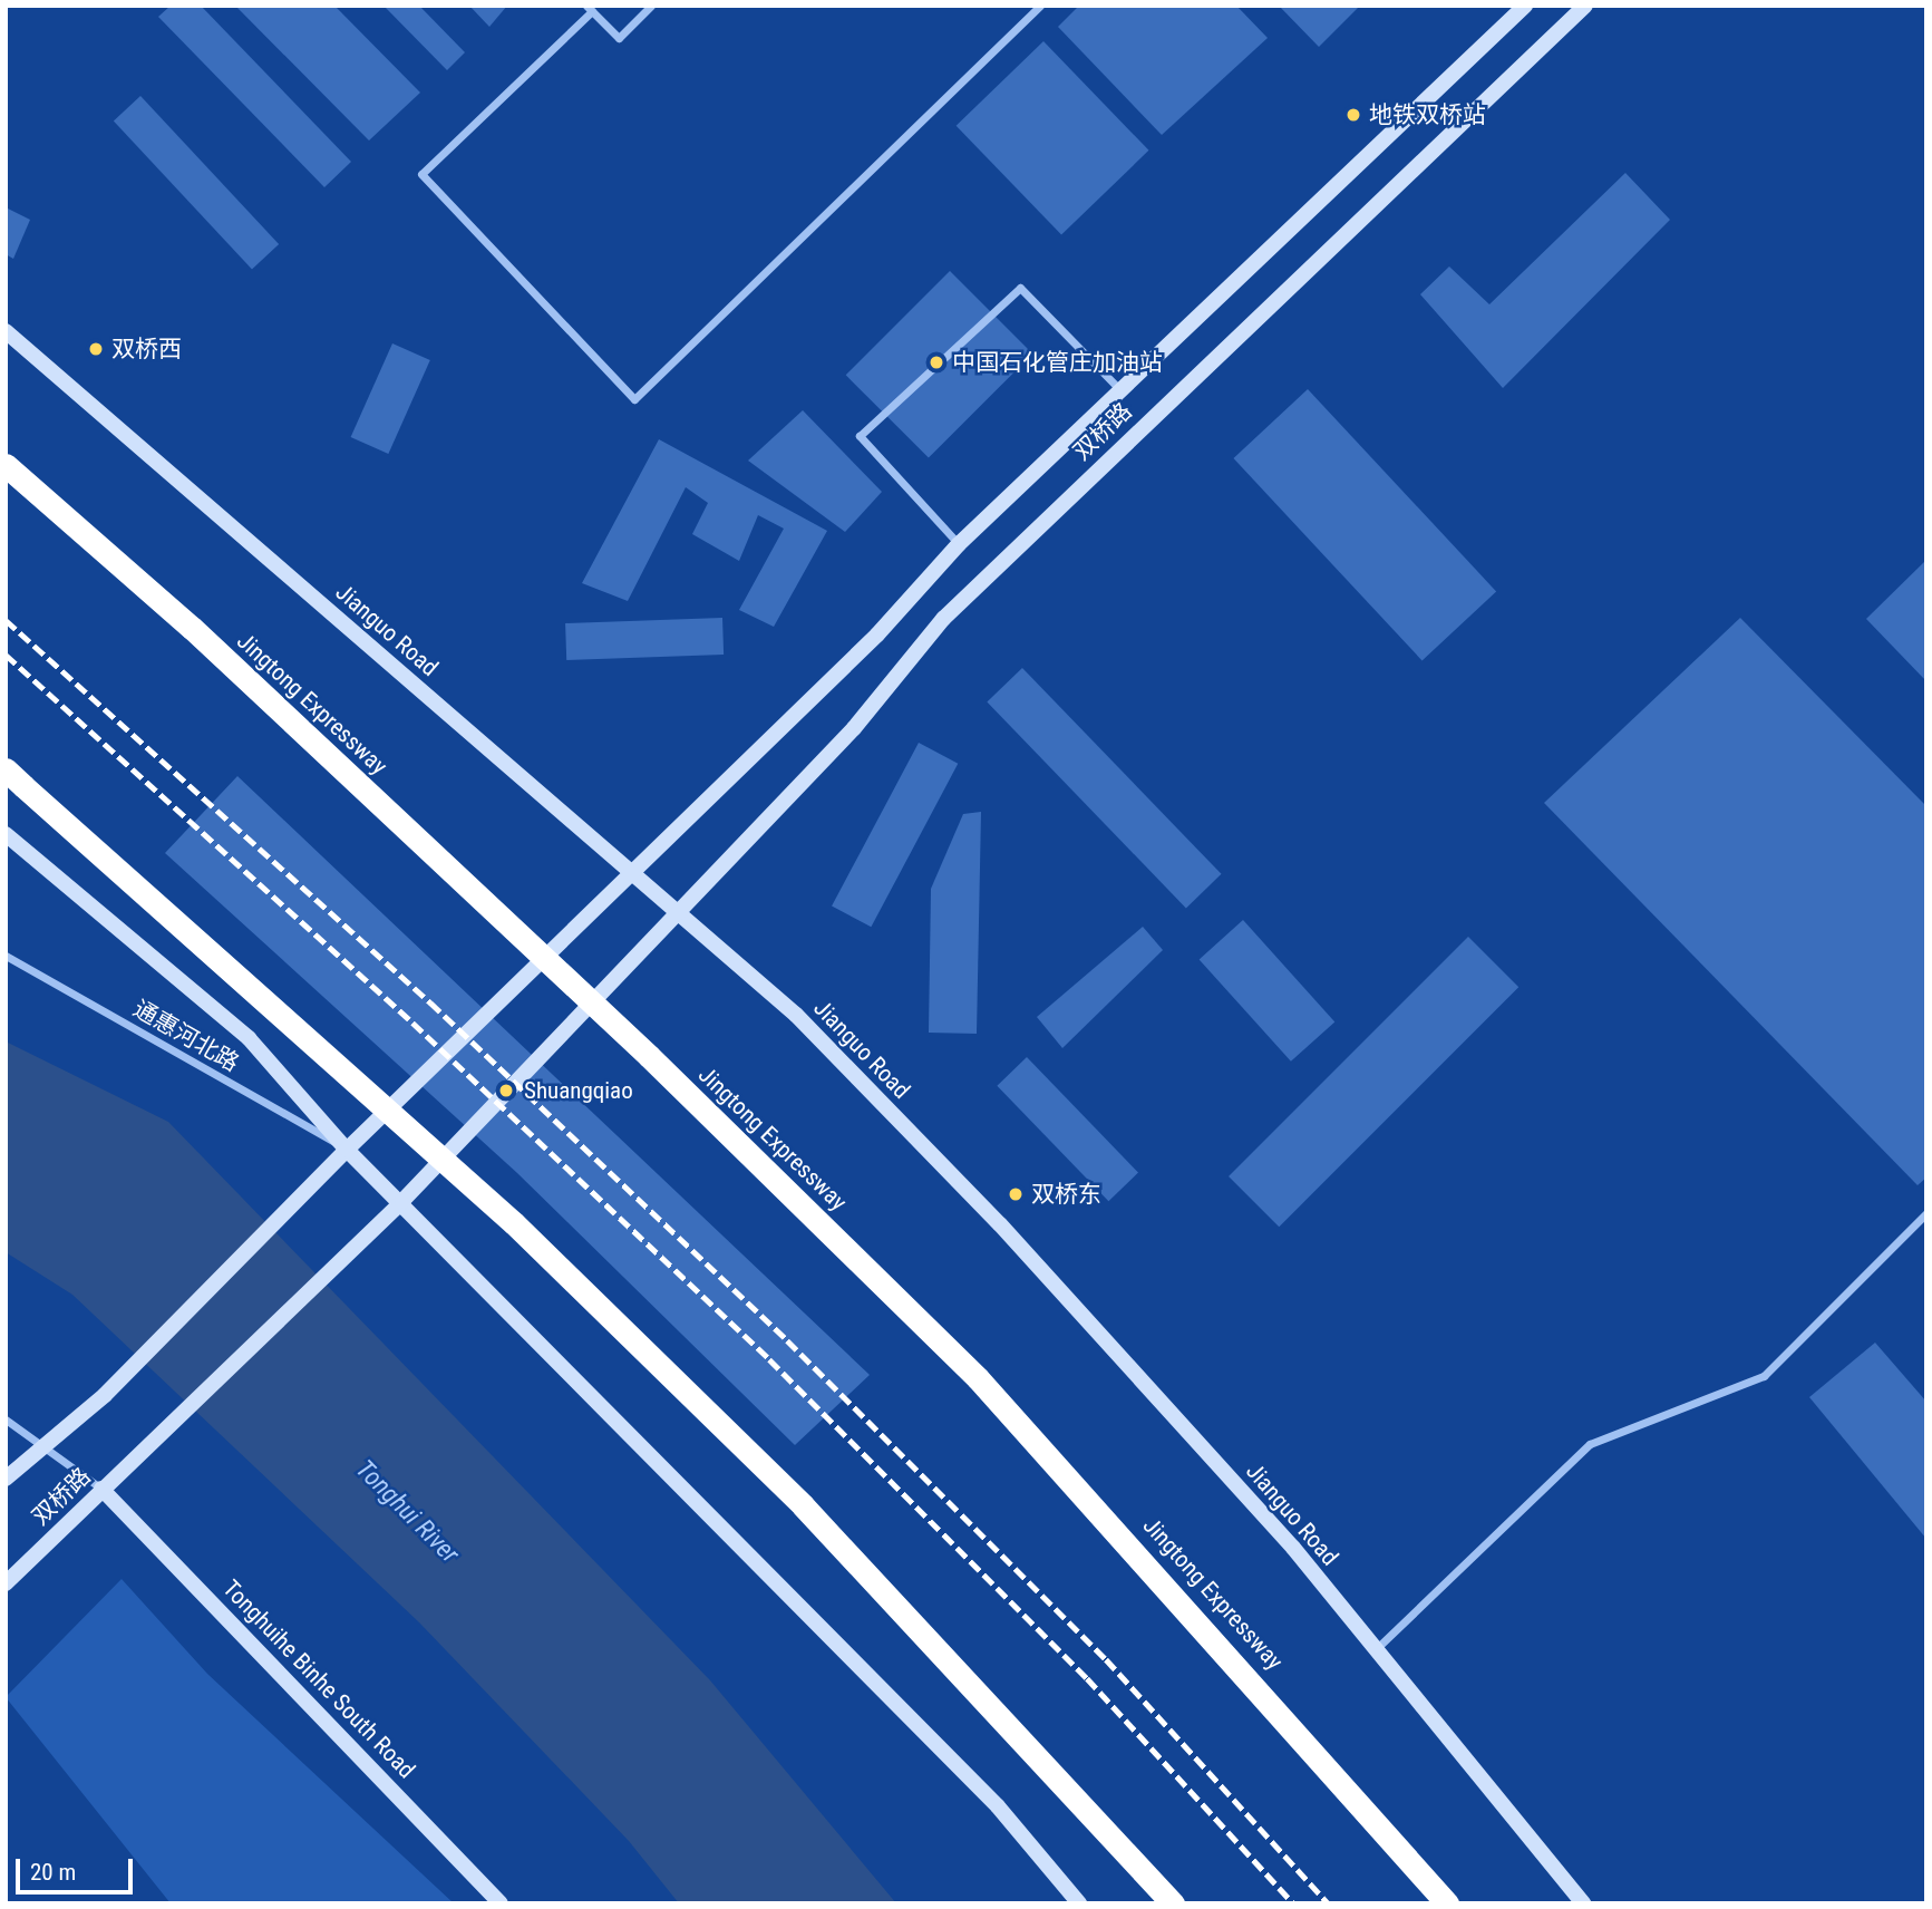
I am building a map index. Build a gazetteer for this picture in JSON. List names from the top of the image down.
{
  "streets": {
    "highway": ["Jingtong Expressway"],
    "main road": ["双桥路", "Jianguo Road", "Tonghuihe Binhe South Road"],
    "street": ["通惠河北路"]
  },
  "crossings": [
    ["双桥路", "Jianguo Road"],
    ["双桥路", "通惠河北路"],
    ["双桥路", "Tonghuihe Binhe South Road"]
  ],
  "water": ["Tonghui River"],
  "places": [
    "地铁双桥站",
    "双桥西",
    "中国石化管庄加油站",
    "Shuangqiao",
    "双桥东"
  ],
  "scale_bar": "20 m"
}
